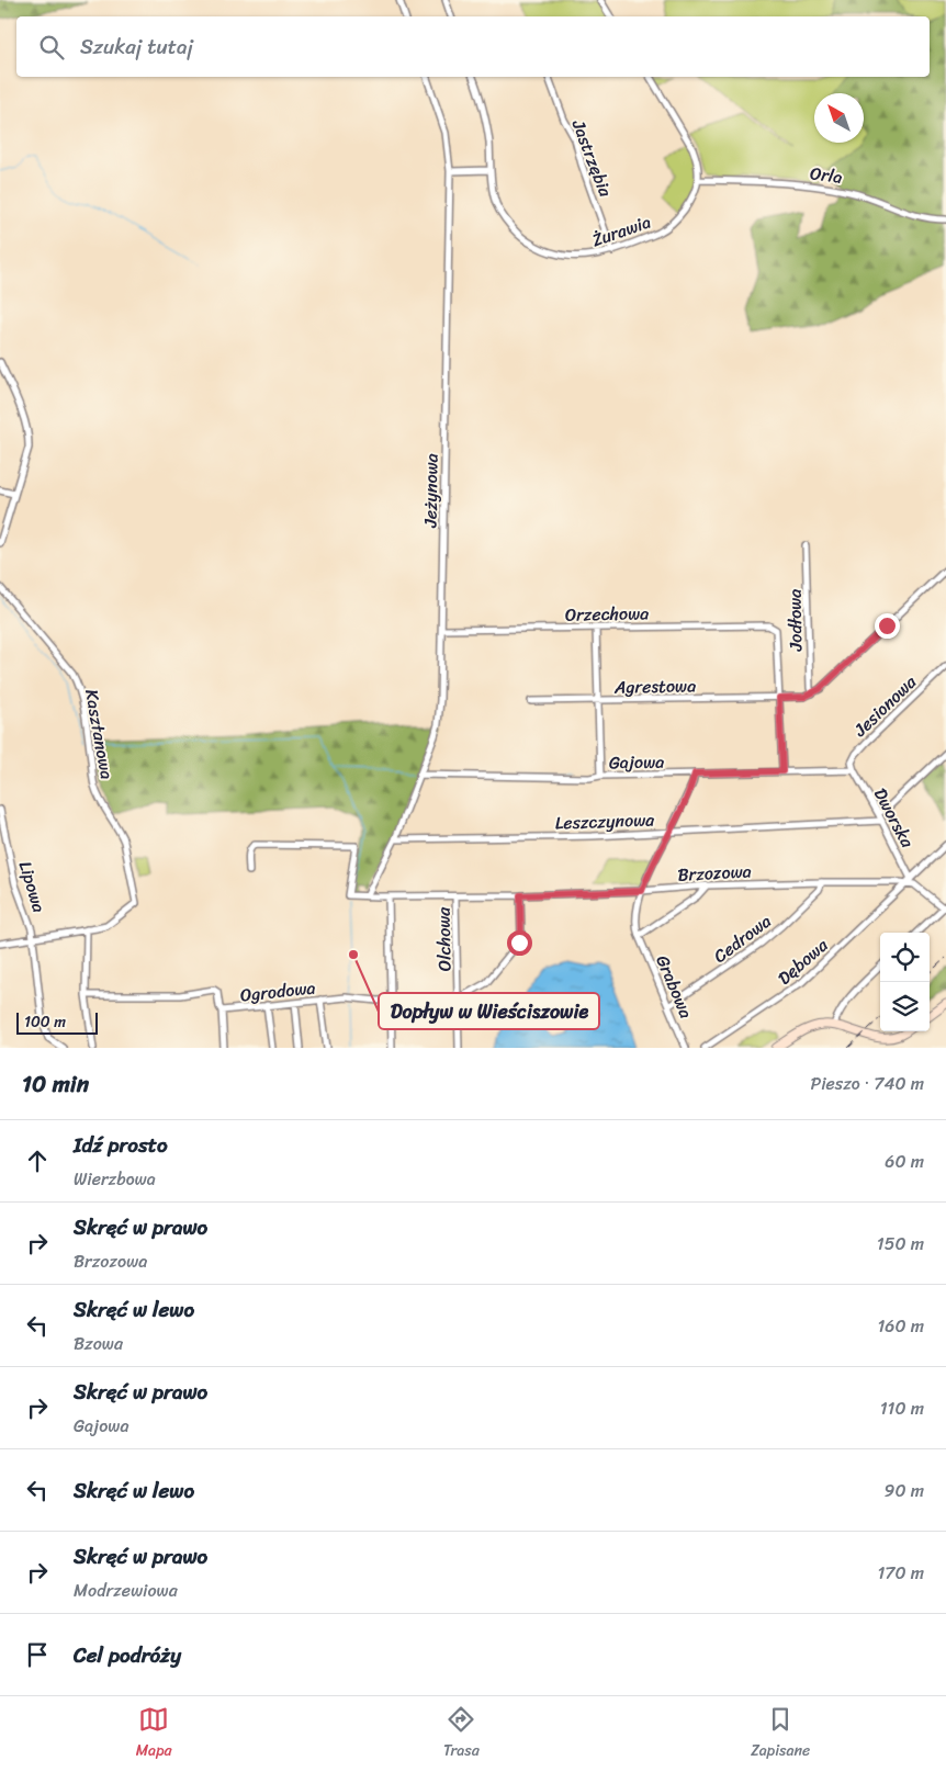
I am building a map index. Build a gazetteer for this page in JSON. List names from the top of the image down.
{
  "streets": {
    "street": [
      "Jastrzębia",
      "Orla",
      "Żurawia",
      "Jeżynowa",
      "Orzechowa",
      "Jodłowa",
      "Agrestowa",
      "Jesionowa",
      "Kasztanowa",
      "Gajowa",
      "Dworska",
      "Leszczynowa",
      "Brzozowa",
      "Lipowa",
      "Cedrowa",
      "Olchowa",
      "Dębowa",
      "Grabowa",
      "Ogrodowa"
    ]
  },
  "crossings": [
    ["Jastrzębia", "Żurawia"],
    ["Orla", "Żurawia"],
    ["Jeżynowa", "Orzechowa"],
    ["Jeżynowa", "Gajowa"],
    ["Jeżynowa", "Leszczynowa"],
    ["Jeżynowa", "Brzozowa"],
    ["Orzechowa", "Agrestowa"],
    ["Jodłowa", "Agrestowa"],
    ["Jesionowa", "Gajowa"],
    ["Jesionowa", "Dworska"],
    ["Gajowa", "Dworska"],
    ["Gajowa", "Grabowa"],
    ["Dworska", "Leszczynowa"],
    ["Dworska", "Brzozowa"],
    ["Dworska", "Dębowa"],
    ["Leszczynowa", "Grabowa"],
    ["Brzozowa", "Cedrowa"],
    ["Brzozowa", "Olchowa"],
    ["Brzozowa", "Dębowa"],
    ["Brzozowa", "Grabowa"],
    ["Cedrowa", "Grabowa"]
  ],
  "places": ["Dopływ w Wieściszowie"],
  "scale_bar": "100 m",
  "north": "top left",
  "page": {
    "search": "Szukaj tutaj",
    "scale": "100 m",
    "heading": ["10 min", "Pieszo · 740 m"],
    "list": [
      ["Idź prosto", "Wierzbowa", "60 m"],
      ["Skręć w prawo", "Brzozowa", "150 m"],
      ["Skręć w lewo", "Bzowa", "160 m"],
      ["Skręć w prawo", "Gajowa", "110 m"],
      ["Skręć w lewo", "90 m"],
      ["Skręć w prawo", "Modrzewiowa", "170 m"],
      "Cel podróży"
    ],
    "nav": ["Mapa", "Trasa", "Zapisane"]
  }
}
